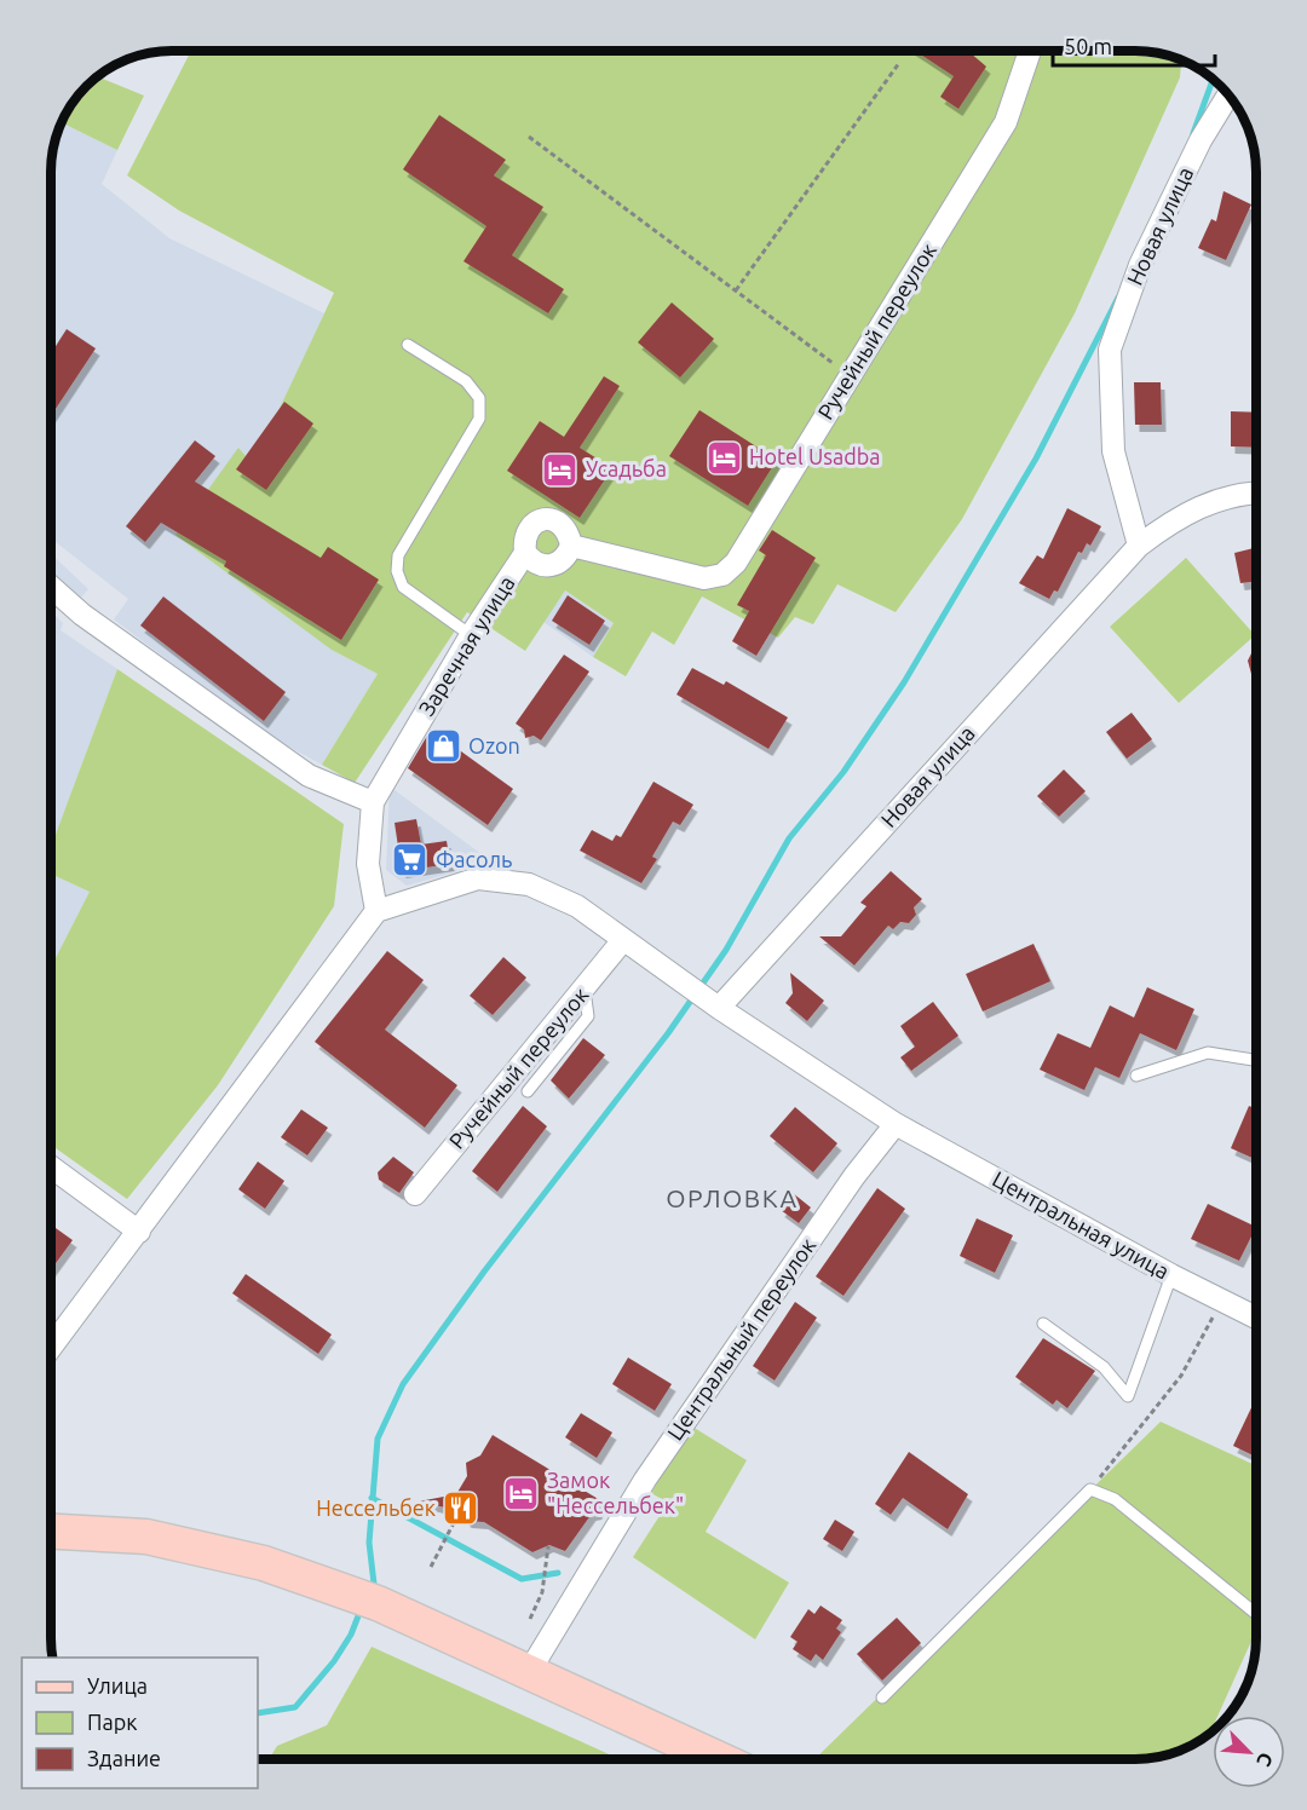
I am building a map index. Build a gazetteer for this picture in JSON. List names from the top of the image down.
{
  "streets": {
    "street": [
      "Новая улица",
      "Ручейный переулок",
      "Заречная улица",
      "Центральная улица",
      "Центральный переулок"
    ]
  },
  "crossings": [
    ["Новая улица", "Центральная улица"],
    ["Ручейный переулок", "Заречная улица"],
    ["Центральная улица", "Центральный переулок"]
  ],
  "districts": ["ОРЛОВКА"],
  "places": {
    "hotel": ["Hotel Usadba", "Усадьба", "Замок \"Нессельбек\""],
    "shop": ["Ozon"],
    "supermarket": ["Фасоль"],
    "restaurant": ["Нессельбек"]
  },
  "legend": ["Улица", "Парк", "Здание"],
  "scale_bar": "50 m",
  "north": "bottom right"
}
